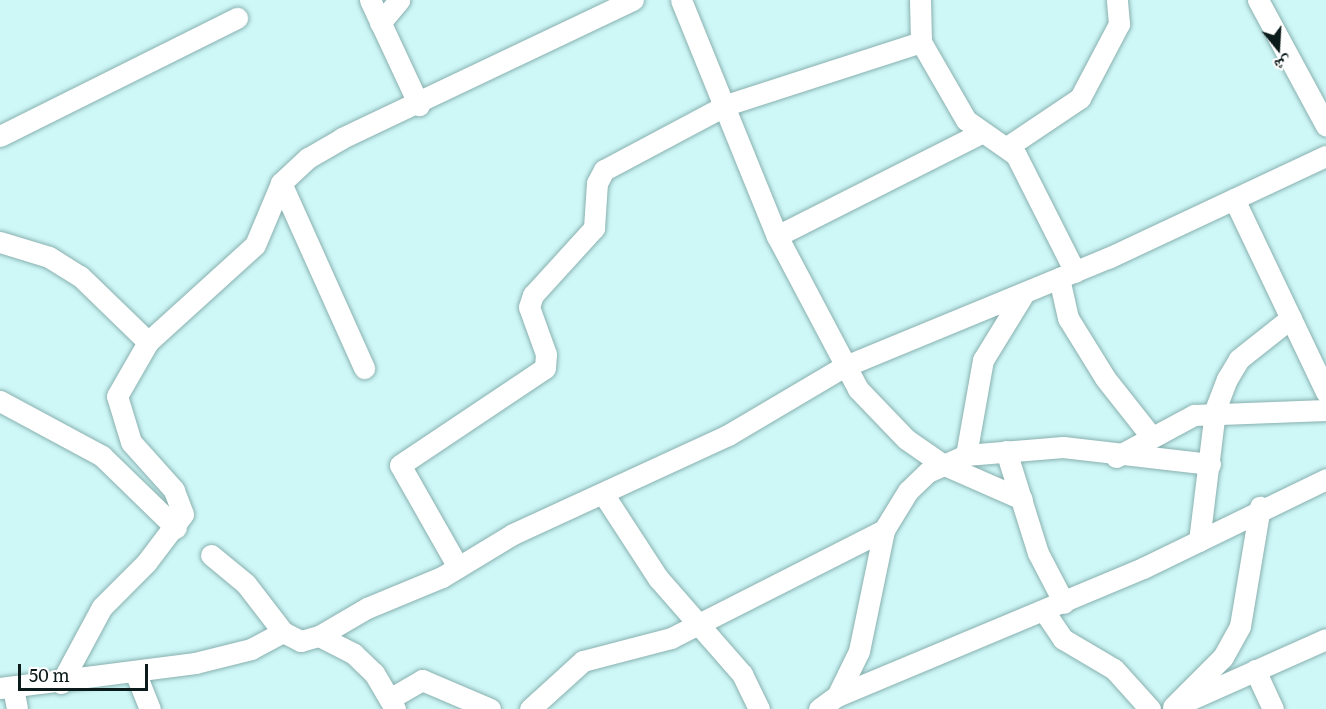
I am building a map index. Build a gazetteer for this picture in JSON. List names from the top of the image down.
{
  "scale_bar": "50 m",
  "north": "bottom"
}
